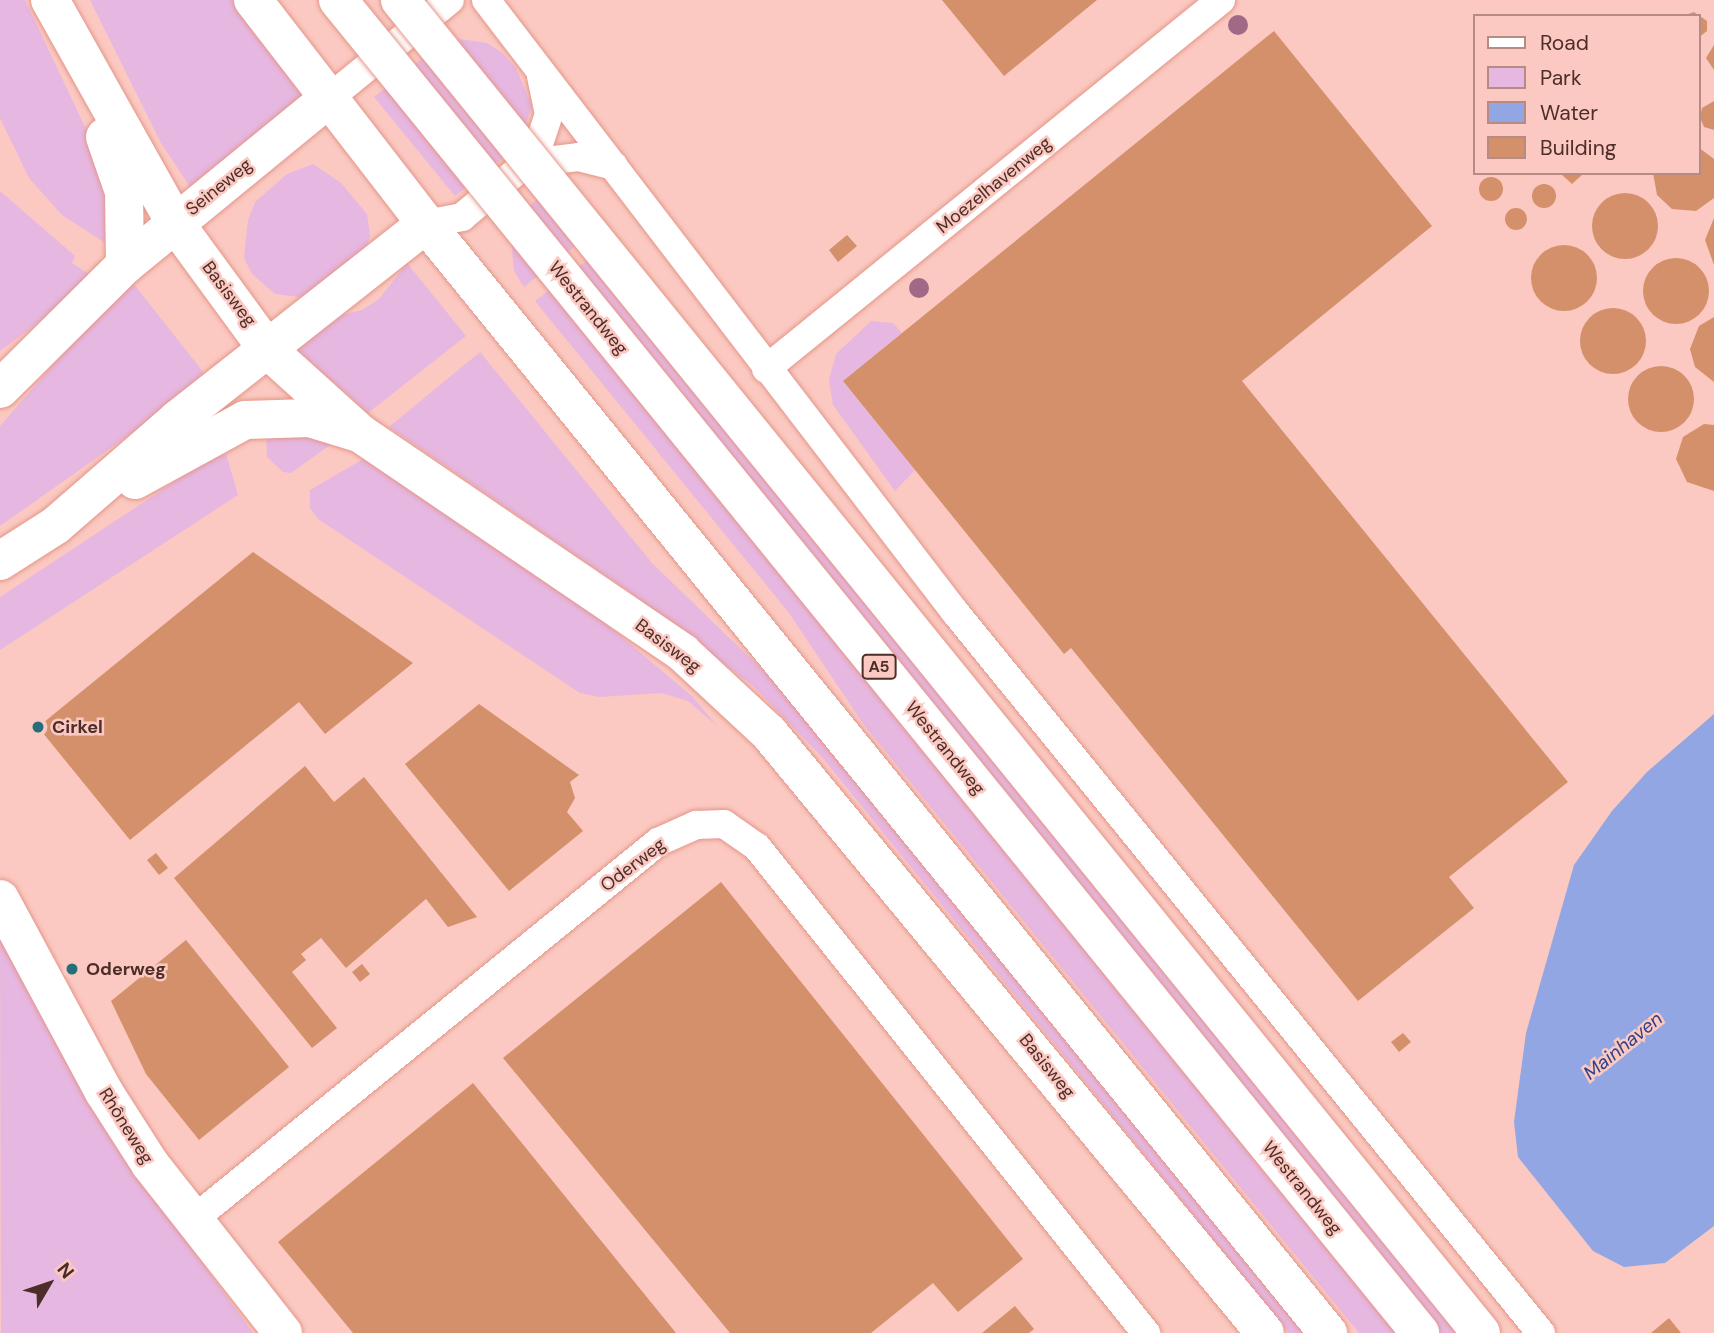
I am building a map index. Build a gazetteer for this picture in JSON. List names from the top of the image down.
{
  "streets": {
    "main road": [
      "Seineweg",
      "Basisweg",
      "Westrandweg",
      "A5",
      "Rhôneweg"
    ],
    "street": ["Moezelhavenweg", "Oderweg"]
  },
  "crossings": [
    ["Seineweg", "Basisweg"],
    ["Oderweg", "Rhôneweg"]
  ],
  "water": ["Mainhaven"],
  "places": ["Cirkel", "Oderweg"],
  "legend": [
    "Road",
    "Park",
    "Water",
    "Building"
  ],
  "north": "top right"
}
